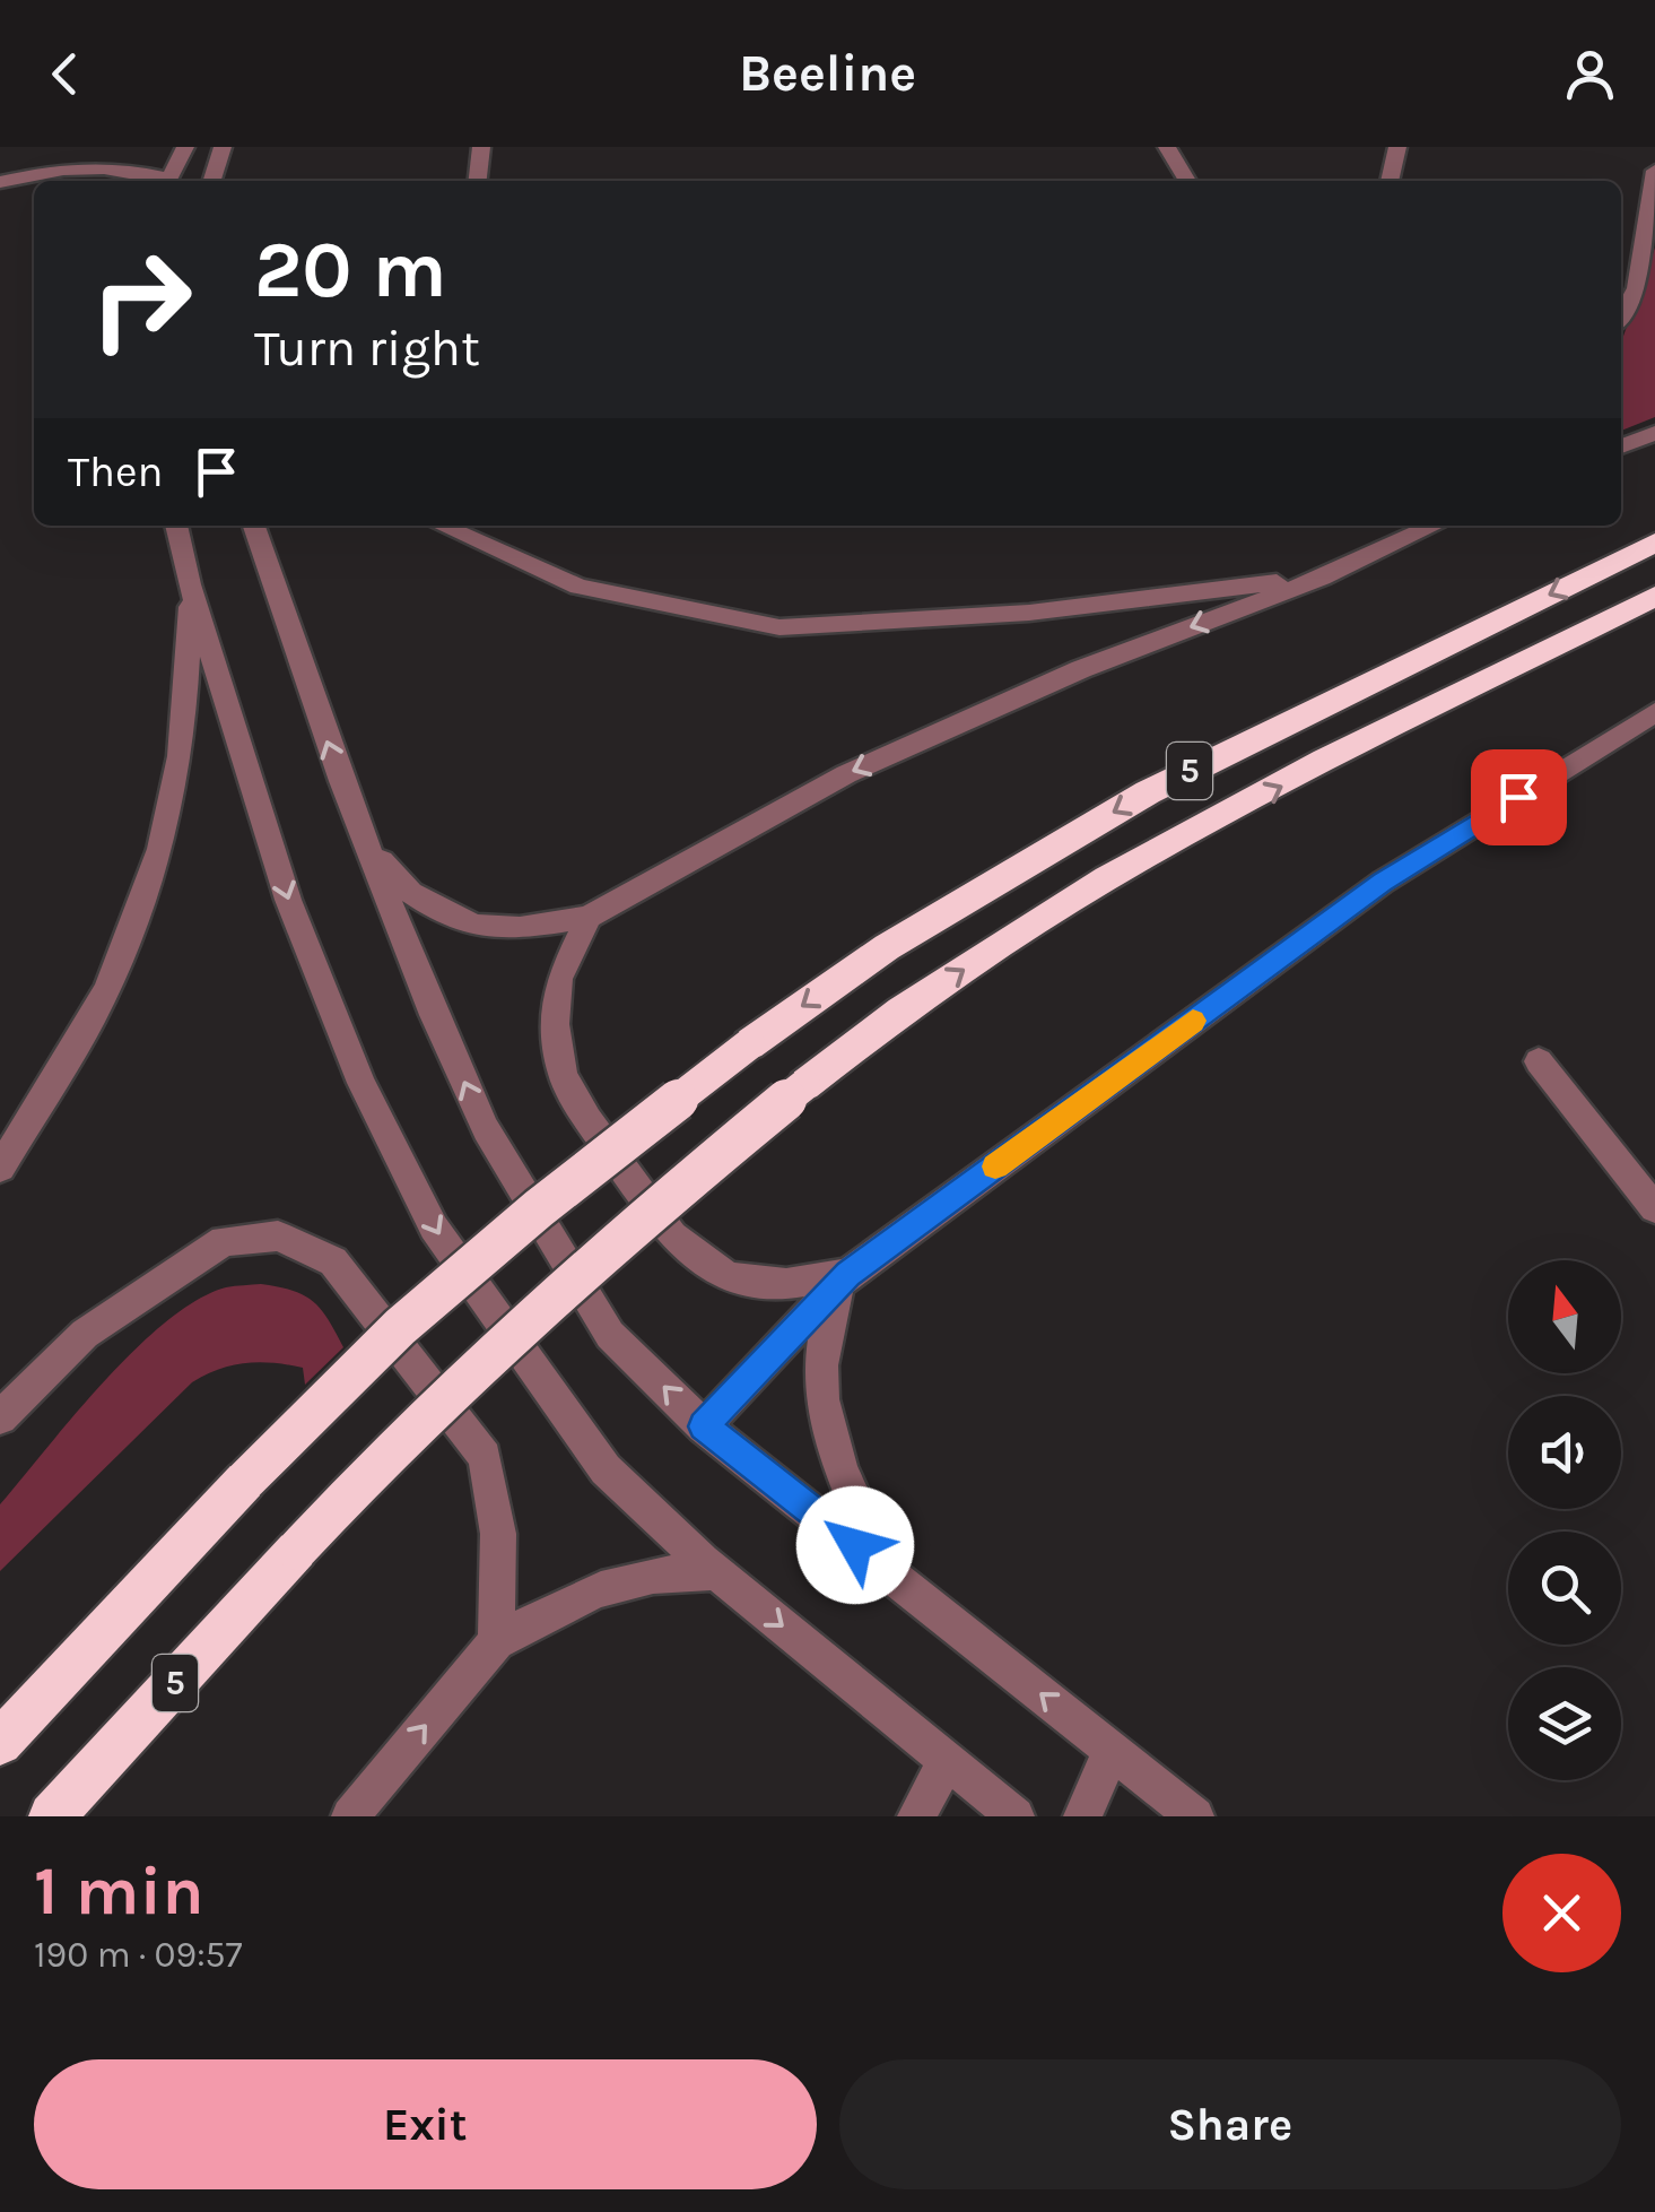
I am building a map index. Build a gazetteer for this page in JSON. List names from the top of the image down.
{
  "streets": {
    "highway": ["5"]
  },
  "north": "top",
  "page": {
    "header": "Beeline",
    "turn": ["20 m", "Turn right"],
    "then": "Then",
    "heading": ["1 min", "190 m · 09:57"],
    "buttons": ["Exit", "Share"]
  }
}
